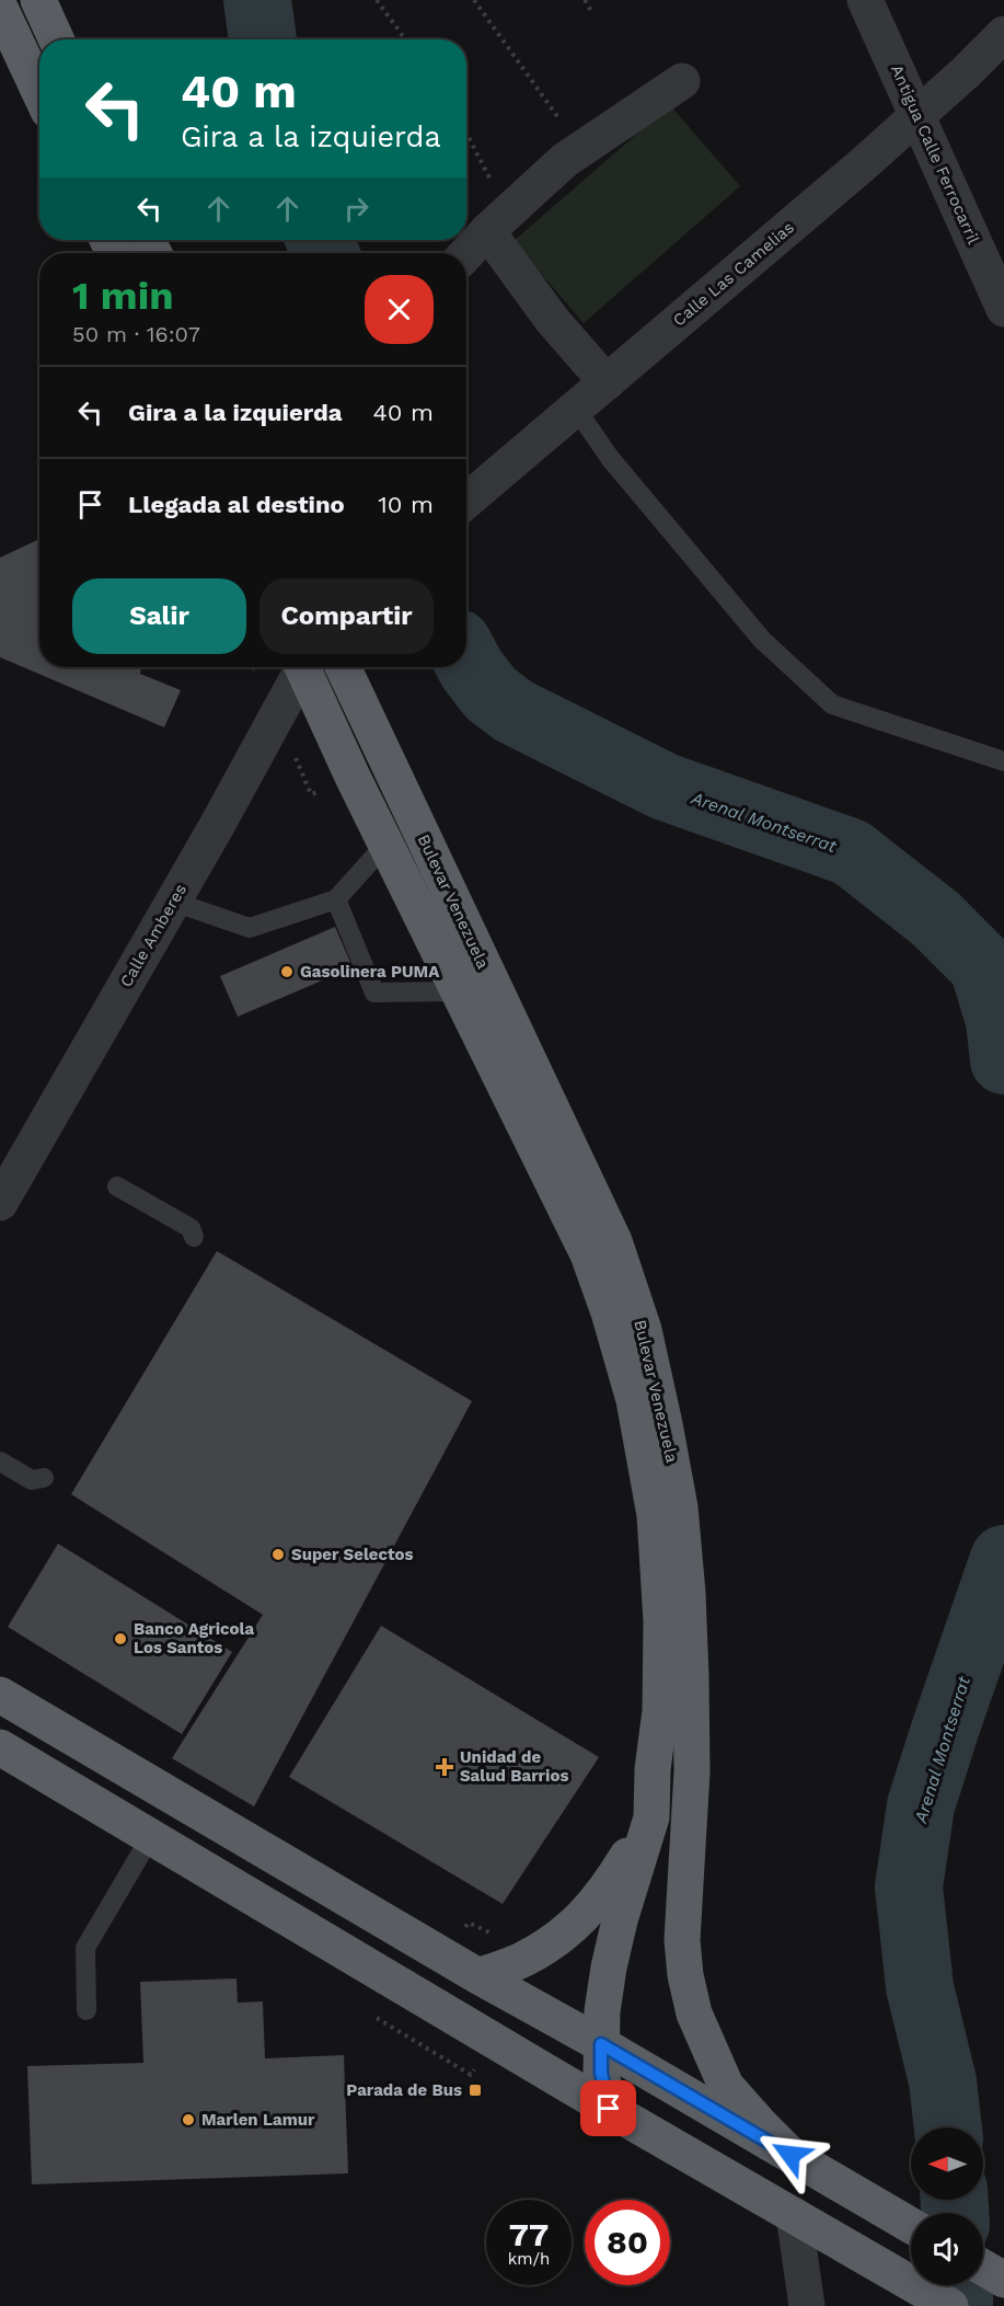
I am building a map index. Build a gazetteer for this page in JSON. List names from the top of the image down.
{
  "streets": {
    "highway": ["Bulevar Venezuela"],
    "street": ["Antigua Calle Ferrocarril", "Calle Las Camelias", "Calle Amberes"]
  },
  "crossings": [
    ["Antigua Calle Ferrocarril", "Calle Las Camelias"]
  ],
  "water": ["Arenal Montserrat"],
  "places": {
    "other": [
      "Gasolinera PUMA",
      "Super Selectos",
      "Banco Agricola Los Santos",
      "Marlen Lamur"
    ],
    "health": ["Unidad de Salud Barrios"],
    "transit": ["Parada de Bus"]
  },
  "north": "left",
  "page": {
    "turn": ["40 m", "Gira a la izquierda"],
    "heading": ["1 min", "50 m · 16:07"],
    "list": [
      {
        "name": "Gira a la izquierda",
        "value": "40 m"
      },
      {
        "name": "Llegada al destino",
        "value": "10 m"
      }
    ],
    "buttons": ["Salir", "Compartir"],
    "speed": "77 km/h",
    "limit": "80"
  }
}
